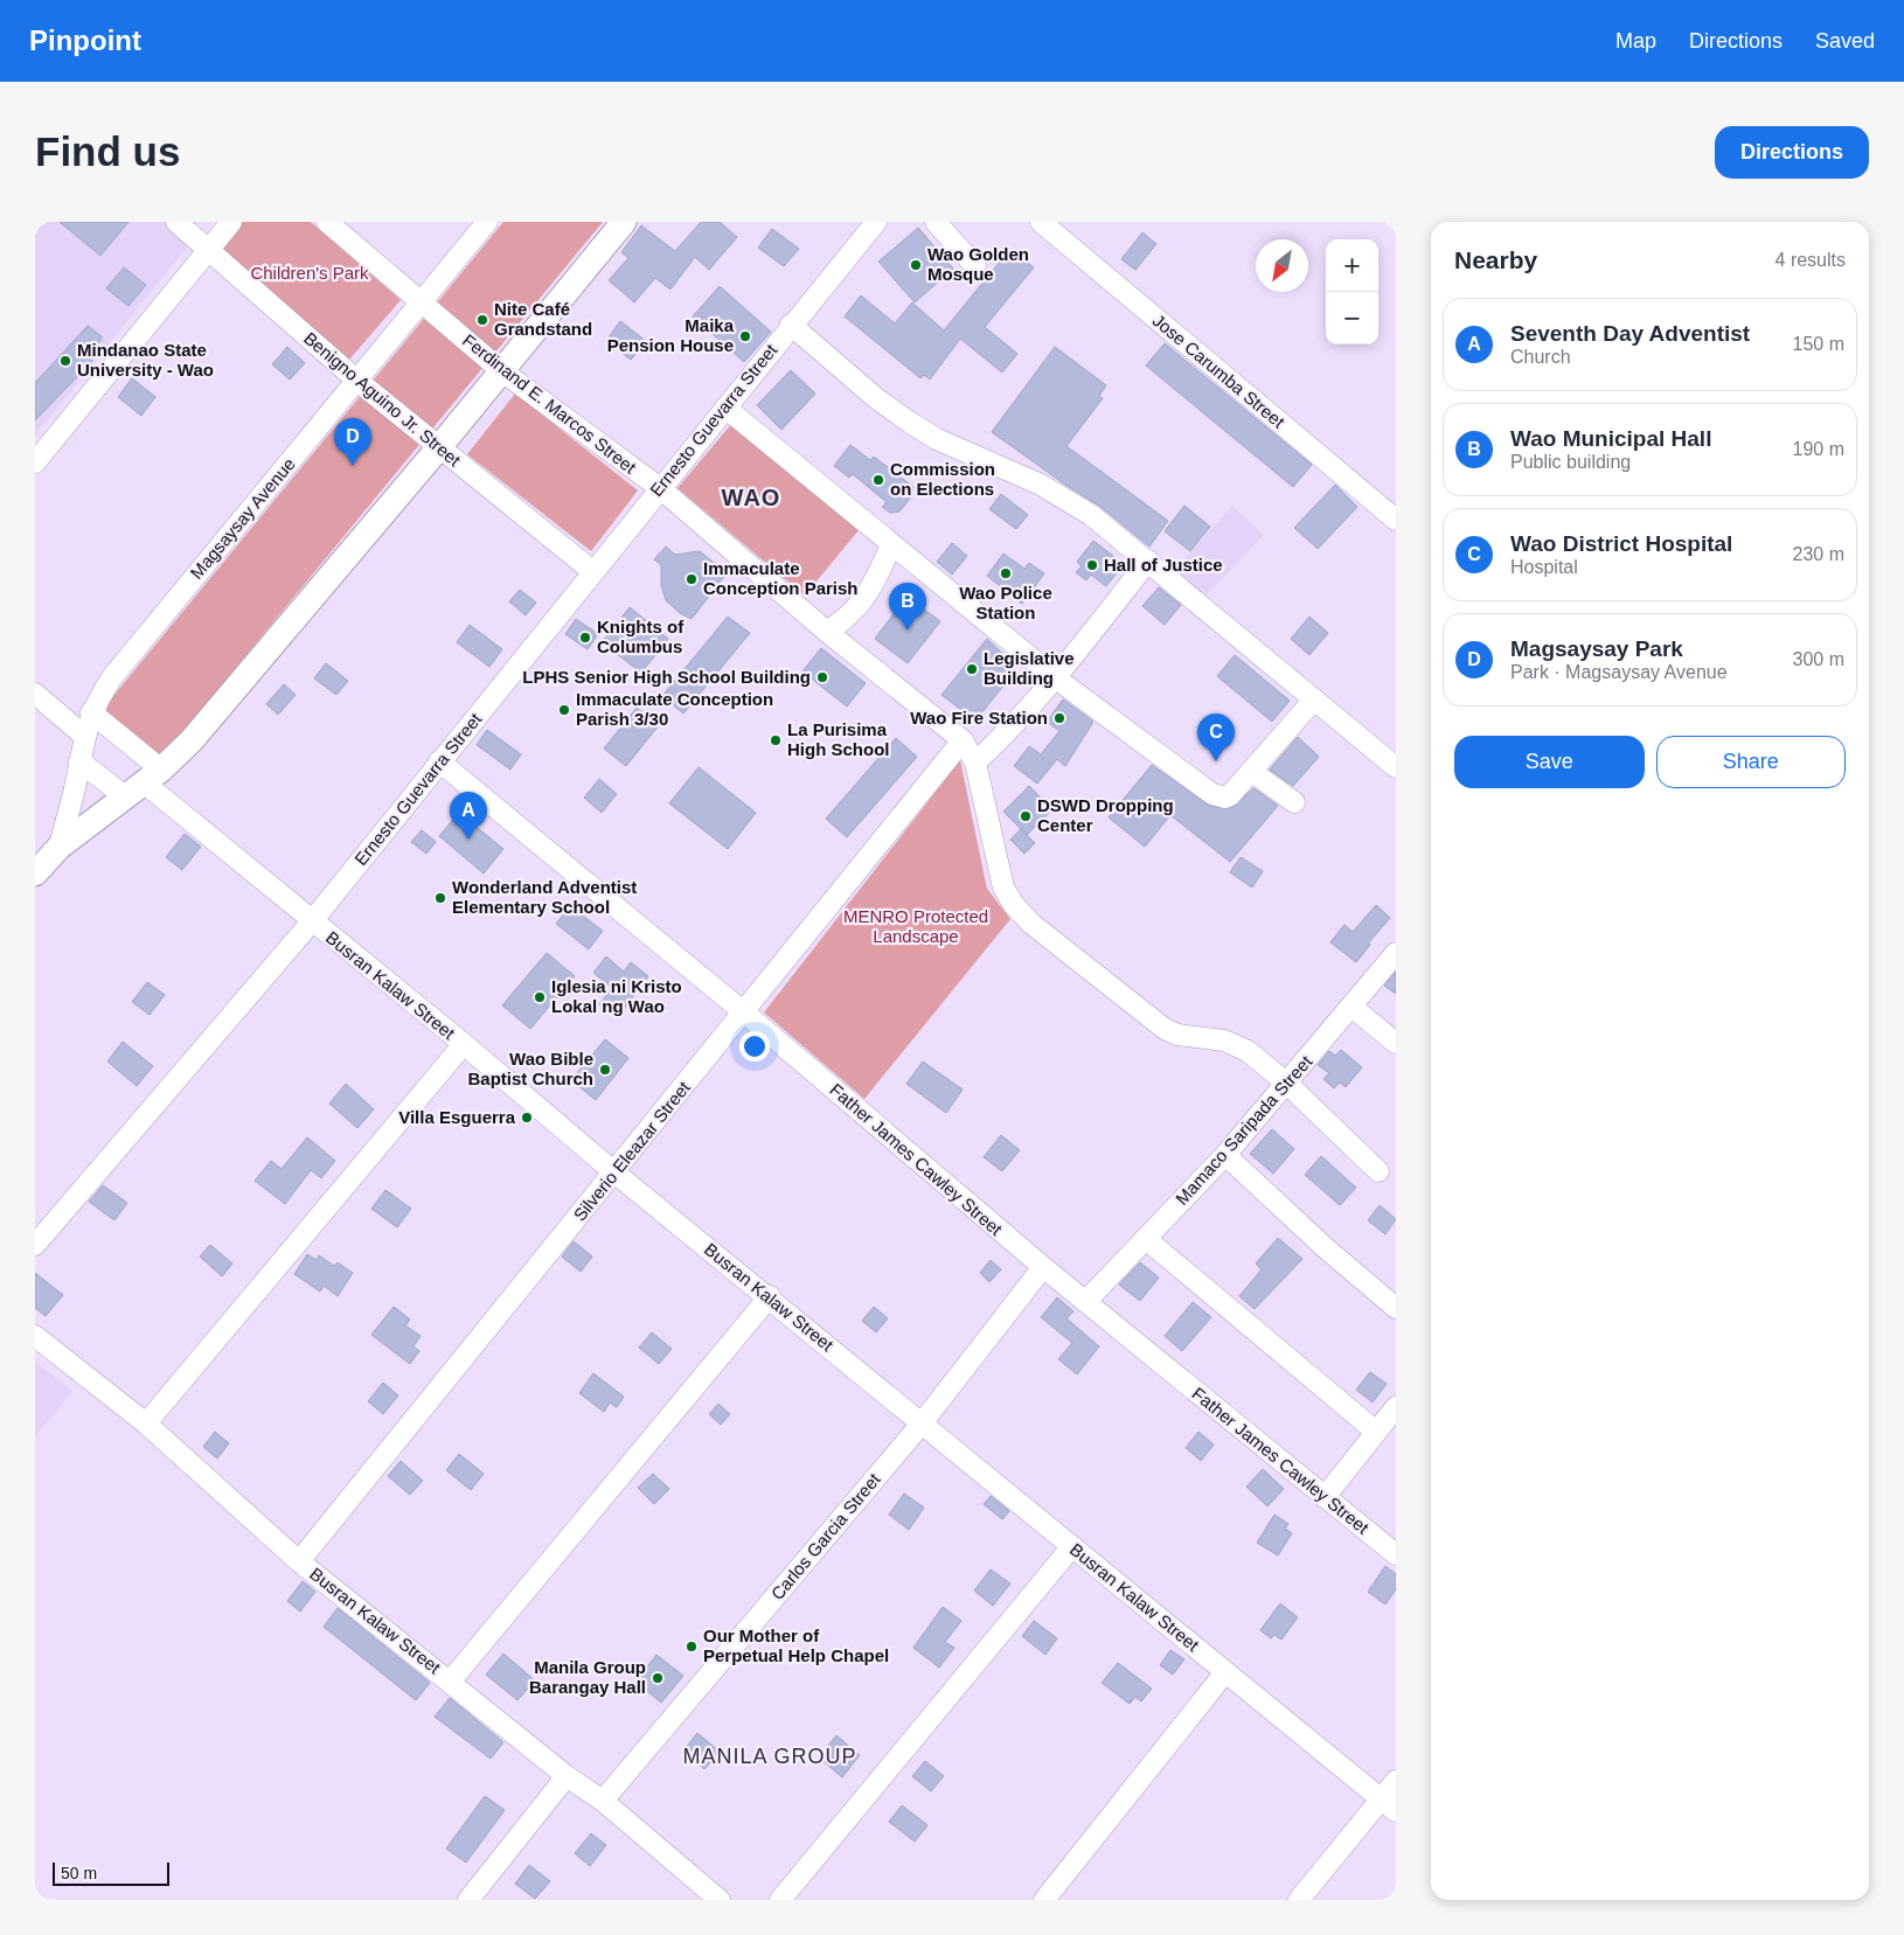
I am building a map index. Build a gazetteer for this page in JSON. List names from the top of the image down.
{
  "streets": {
    "street": [
      "Jose Carumba Street",
      "Benigno Aguino Jr. Street",
      "Ferdinand E. Marcos Street",
      "Ernesto Guevarra Street",
      "Magsaysay Avenue",
      "Busran Kalaw Street",
      "Mamaco Saripada Street",
      "Silverio Eleazar Street",
      "Father James Cawley Street",
      "Carlos Garcia Street"
    ]
  },
  "crossings": [
    ["Benigno Aguino Jr. Street", "Ernesto Guevarra Street"],
    ["Benigno Aguino Jr. Street", "Magsaysay Avenue"],
    ["Ferdinand E. Marcos Street", "Ernesto Guevarra Street"],
    ["Ferdinand E. Marcos Street", "Magsaysay Avenue"],
    ["Ferdinand E. Marcos Street", "Silverio Eleazar Street"],
    ["Ernesto Guevarra Street", "Busran Kalaw Street"],
    ["Ernesto Guevarra Street", "Father James Cawley Street"],
    ["Busran Kalaw Street", "Silverio Eleazar Street"],
    ["Busran Kalaw Street", "Carlos Garcia Street"],
    ["Mamaco Saripada Street", "Father James Cawley Street"],
    ["Silverio Eleazar Street", "Father James Cawley Street"],
    ["Father James Cawley Street", "Carlos Garcia Street"]
  ],
  "districts": ["WAO", "MANILA GROUP"],
  "parks": ["Children's Park", "MENRO Protected Landscape"],
  "places": [
    "Wao Golden Mosque",
    "Nite Café Grandstand",
    "Maika Pension House",
    "Mindanao State University - Wao",
    "Commission on Elections",
    "Hall of Justice",
    "Wao Police Station",
    "Immaculate Conception Parish",
    "Knights of Columbus",
    "Legislative Building",
    "LPHS Senior High School Building",
    "Immaculate Conception Parish 3/30",
    "Wao Fire Station",
    "La Purisima High School",
    "DSWD Dropping Center",
    "Wonderland Adventist Elementary School",
    "Iglesia ni Kristo Lokal ng Wao",
    "Wao Bible Baptist Church",
    "Villa Esguerra",
    "Our Mother of Perpetual Help Chapel",
    "Manila Group Barangay Hall"
  ],
  "scale_bar": "50 m",
  "north": "bottom left",
  "page": {
    "header": "Pinpoint",
    "nav": ["Map", "Directions", "Saved"],
    "buttons": [
      "Directions",
      ["Save", "Share"]
    ],
    "title": "Find us",
    "heading": ["Nearby", "4 results"],
    "map_buttons": ["+", "−"],
    "list": [
      {
        "mark": "A",
        "name": "Seventh Day Adventist",
        "note": "Church",
        "value": "150 m"
      },
      {
        "mark": "B",
        "name": "Wao Municipal Hall",
        "note": "Public building",
        "value": "190 m"
      },
      {
        "mark": "C",
        "name": "Wao District Hospital",
        "note": "Hospital",
        "value": "230 m"
      },
      {
        "mark": "D",
        "name": "Magsaysay Park",
        "note": "Park · Magsaysay Avenue",
        "value": "300 m"
      }
    ],
    "pins": [
      "D",
      "B",
      "C",
      "A"
    ],
    "scale": "50 m"
  }
}
